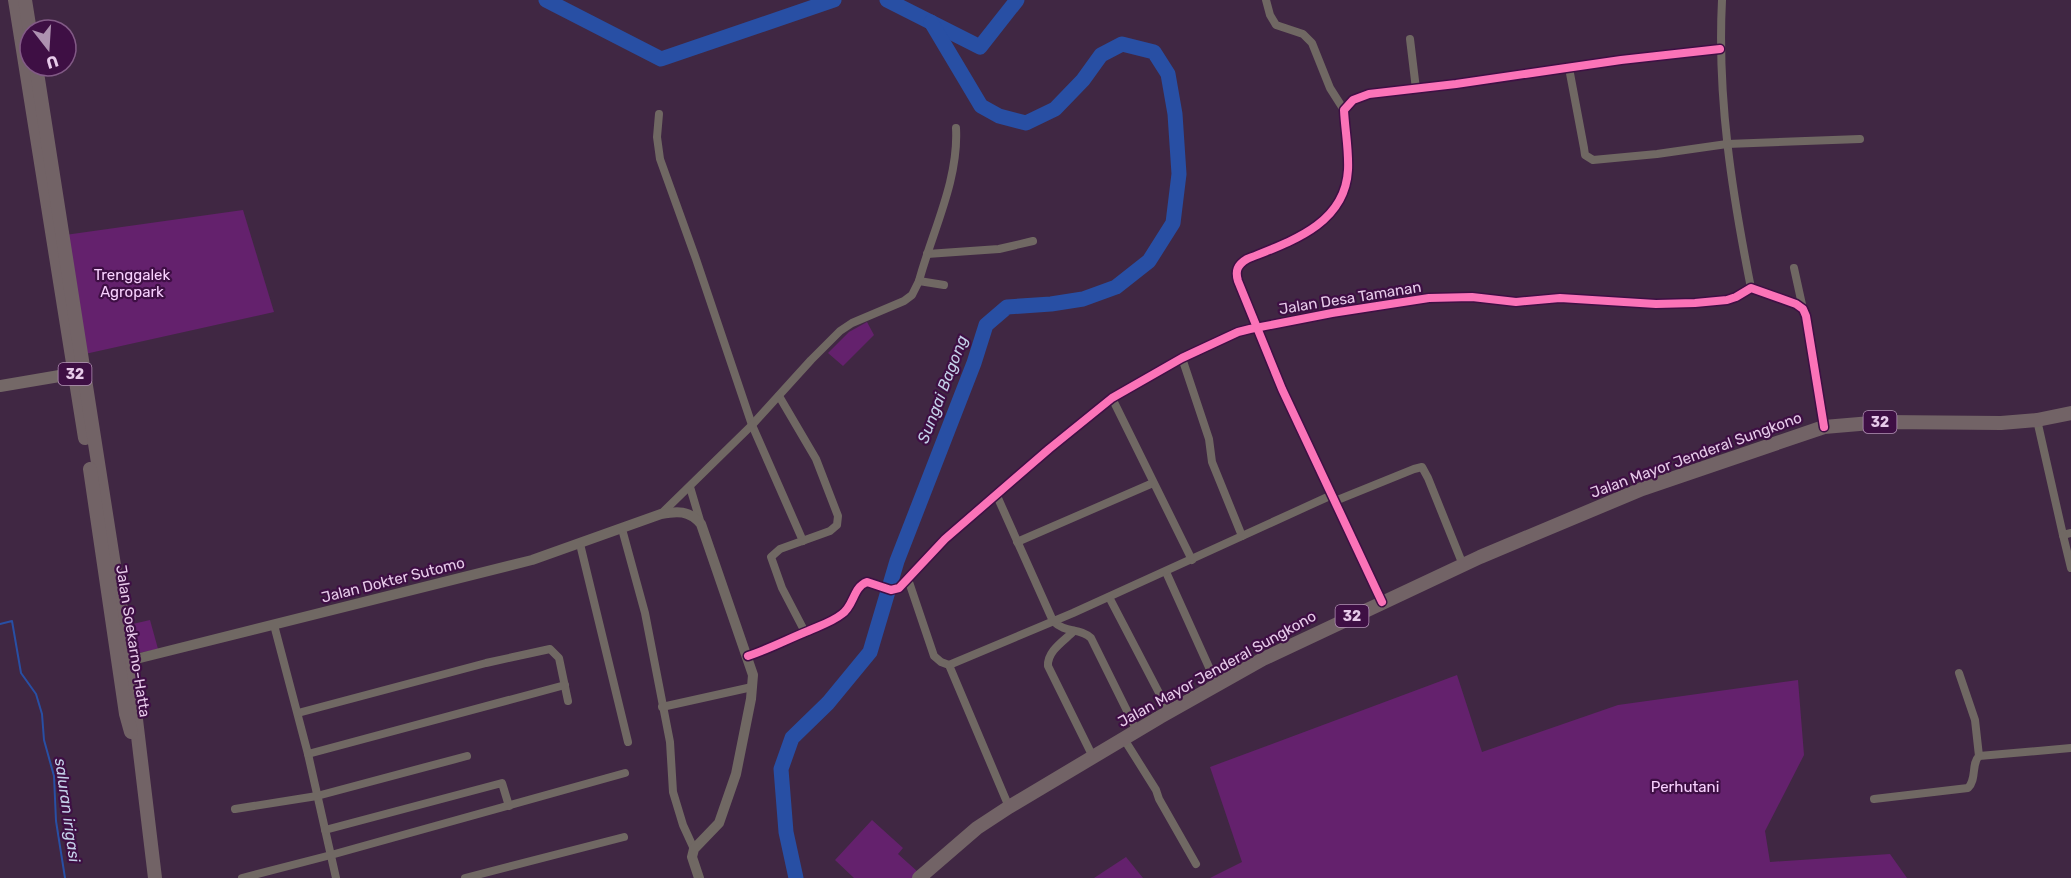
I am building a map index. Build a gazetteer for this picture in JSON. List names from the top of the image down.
{
  "streets": {
    "highway": ["32", "Jalan Mayor Jenderal Sungkono", "Jalan Soekarno-Hatta"],
    "street": ["Jalan Desa Tamanan", "Jalan Dokter Sutomo"]
  },
  "crossings": [
    ["32", "Jalan Mayor Jenderal Sungkono"],
    ["Jalan Dokter Sutomo", "Jalan Soekarno-Hatta"]
  ],
  "water": ["Sungai Bagong", "saluran irigasi"],
  "parks": ["Trenggalek Agropark", "Perhutani"],
  "north": "bottom"
}
